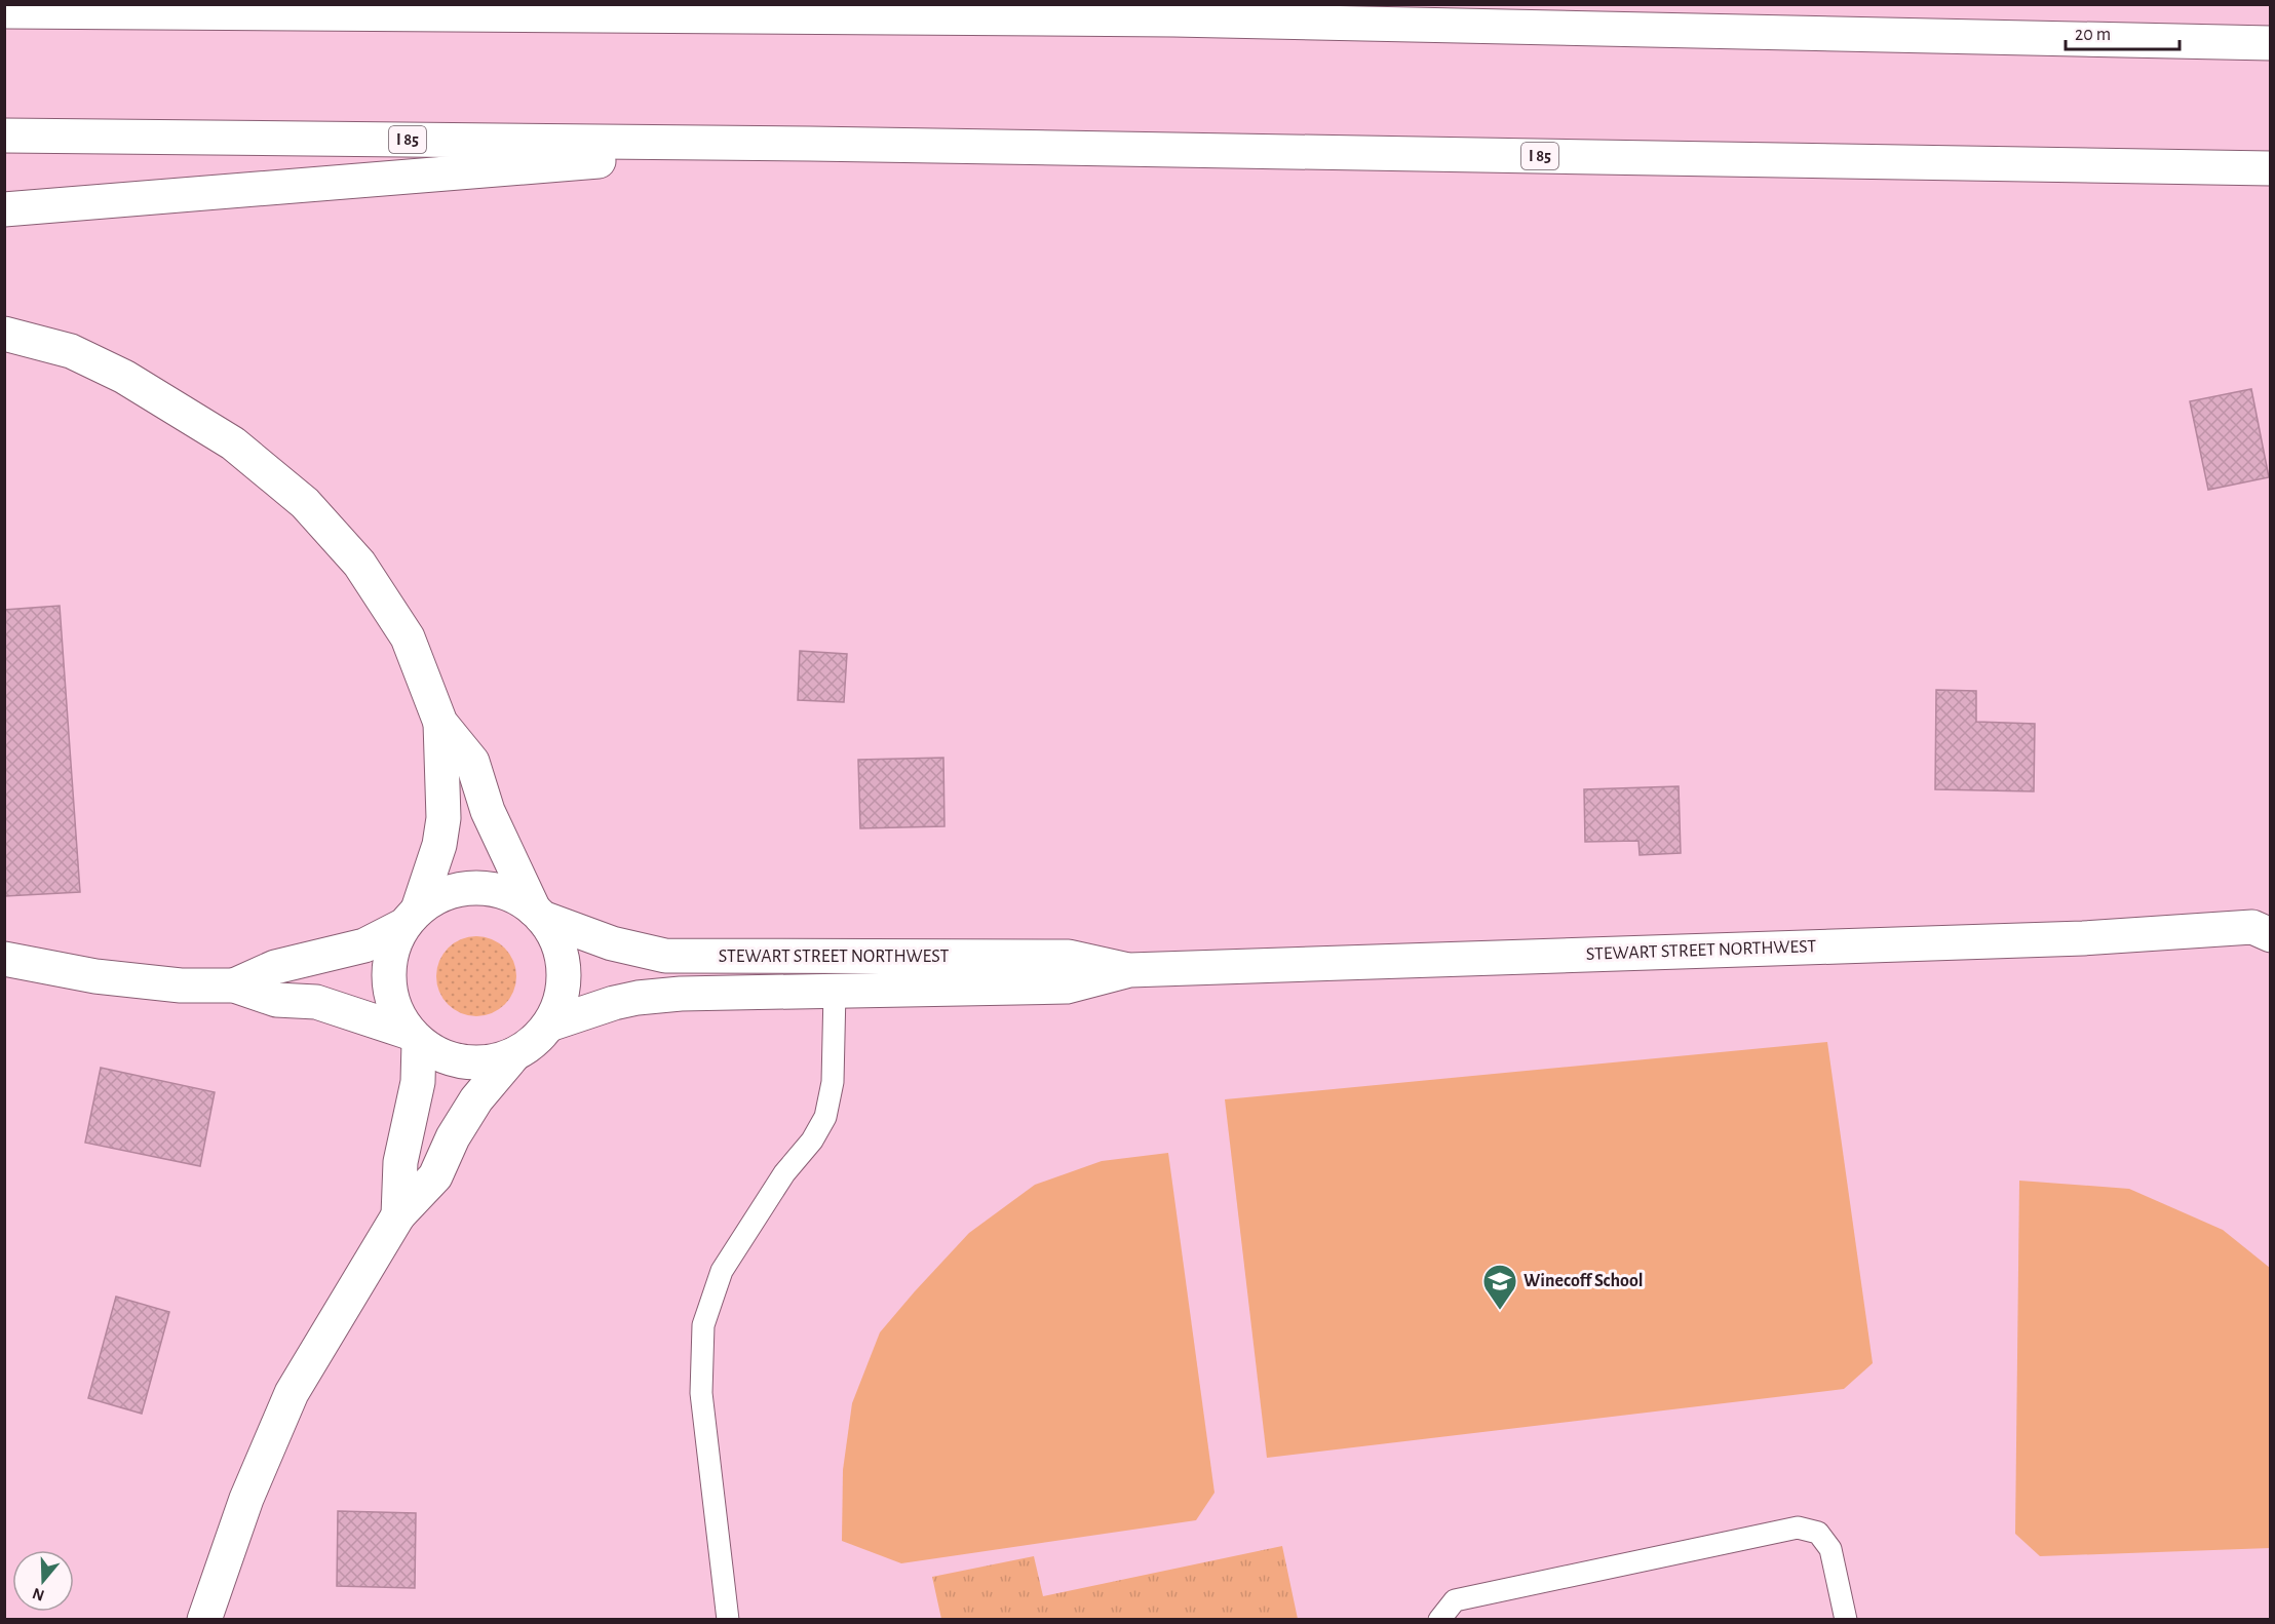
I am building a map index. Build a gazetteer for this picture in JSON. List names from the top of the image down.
{
  "streets": {
    "main road": ["I 85", "STEWART STREET NORTHWEST"]
  },
  "places": {
    "school or university": ["Winecoff School"]
  },
  "scale_bar": "20 m",
  "north": "bottom"
}
